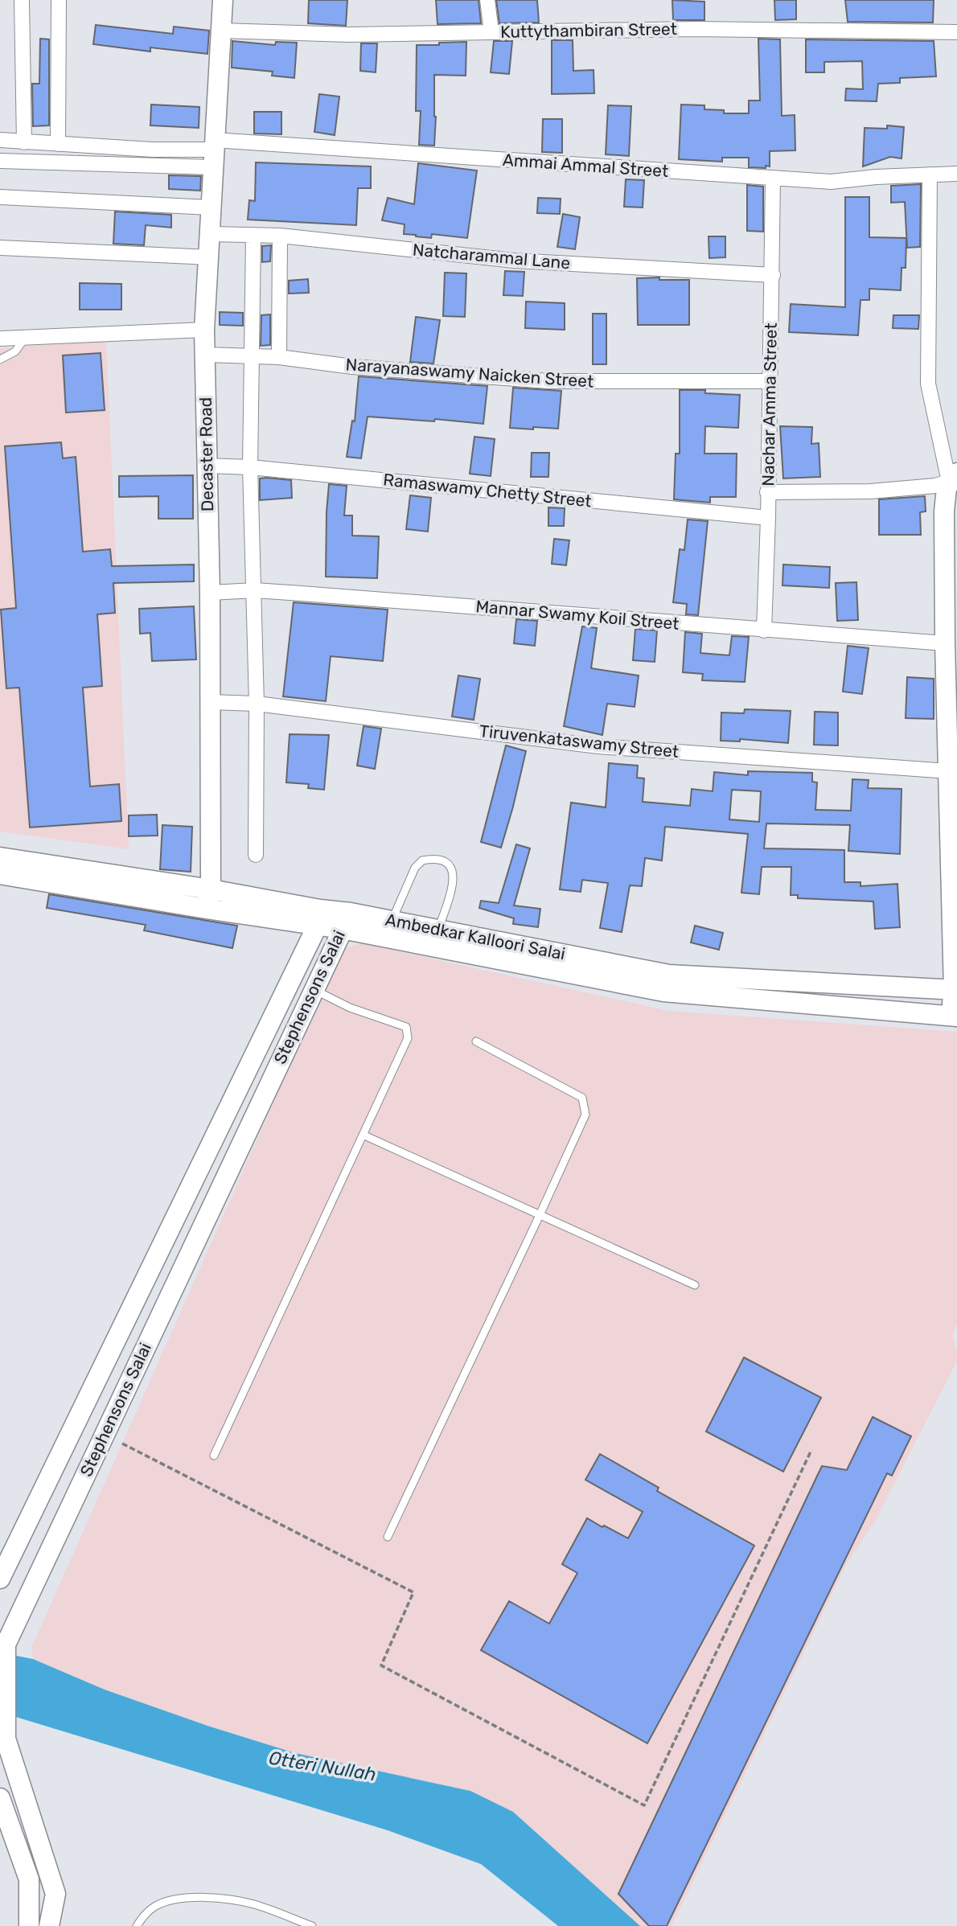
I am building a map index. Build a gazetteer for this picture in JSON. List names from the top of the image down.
{
  "streets": {
    "main road": ["Decaster Road", "Ambedkar Kalloori Salai", "Stephensons Salai"],
    "street": [
      "Kuttythambiran Street",
      "Ammai Ammal Street",
      "Natcharammal Lane",
      "Narayanaswamy Naicken Street",
      "Nachar Amma Street",
      "Ramaswamy Chetty Street",
      "Mannar Swamy Koil Street",
      "Tiruvenkataswamy Street"
    ]
  },
  "crossings": [
    ["Kuttythambiran Street", "Decaster Road"],
    ["Ammai Ammal Street", "Nachar Amma Street"],
    ["Ammai Ammal Street", "Decaster Road"],
    ["Natcharammal Lane", "Nachar Amma Street"],
    ["Natcharammal Lane", "Decaster Road"],
    ["Narayanaswamy Naicken Street", "Nachar Amma Street"],
    ["Narayanaswamy Naicken Street", "Decaster Road"],
    ["Nachar Amma Street", "Ramaswamy Chetty Street"],
    ["Nachar Amma Street", "Mannar Swamy Koil Street"],
    ["Decaster Road", "Ramaswamy Chetty Street"],
    ["Decaster Road", "Mannar Swamy Koil Street"],
    ["Decaster Road", "Tiruvenkataswamy Street"],
    ["Decaster Road", "Ambedkar Kalloori Salai"],
    ["Ambedkar Kalloori Salai", "Stephensons Salai"]
  ],
  "water": ["Otteri Nullah"]
}
